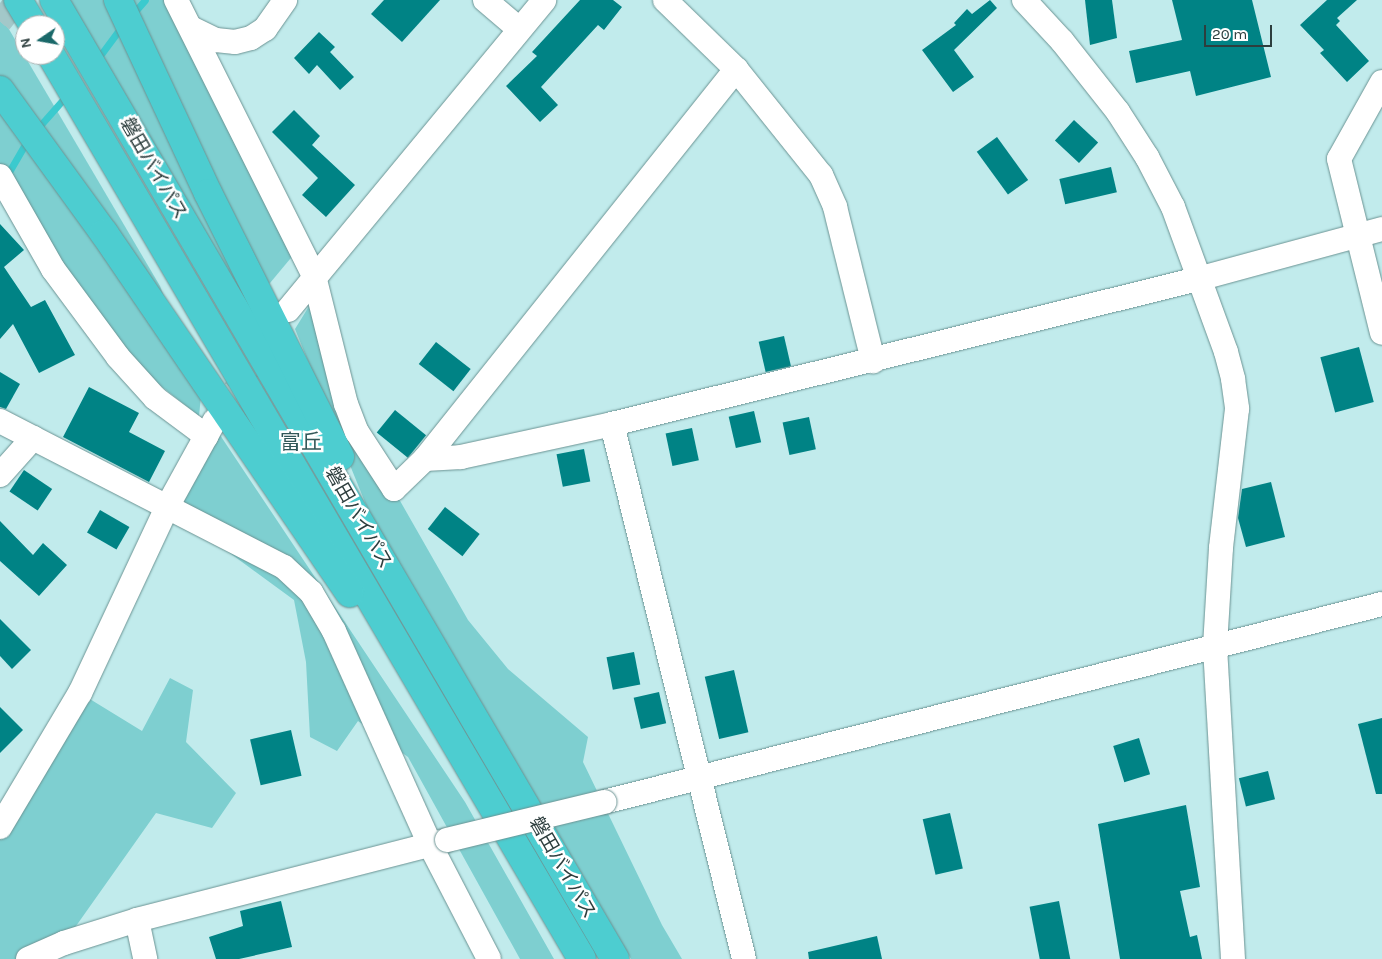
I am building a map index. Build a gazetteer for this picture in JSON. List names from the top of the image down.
{
  "streets": {
    "highway": ["磐田バイパス"]
  },
  "districts": ["富丘"],
  "scale_bar": "20 m",
  "north": "left"
}
